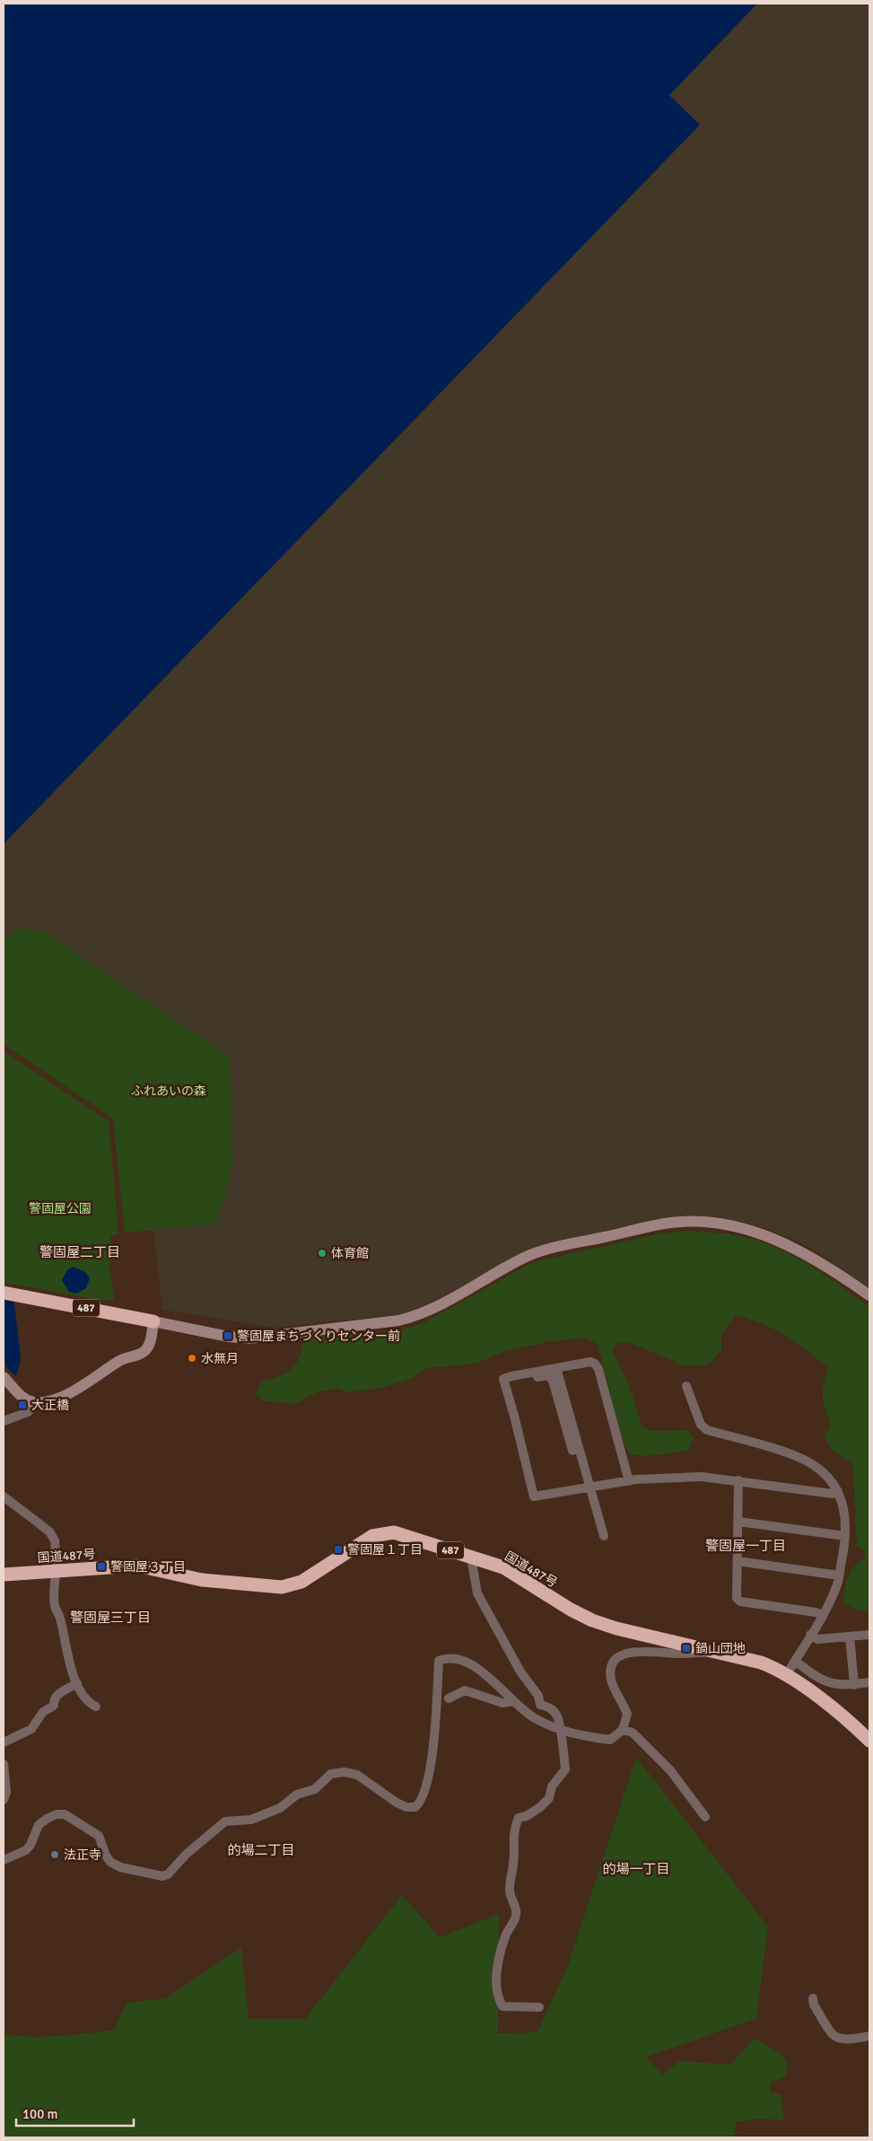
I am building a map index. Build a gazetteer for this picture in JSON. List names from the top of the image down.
{
  "streets": {
    "highway": ["487", "国道487号"]
  },
  "districts": [
    "警固屋二丁目",
    "警固屋一丁目",
    "警固屋三丁目",
    "的場二丁目",
    "的場一丁目"
  ],
  "parks": ["ふれあいの森", "警固屋公園"],
  "places": {
    "other": ["体育館", "水無月", "法正寺"],
    "transit": [
      "警固屋まちづくりセンター前",
      "大正橋",
      "警固屋１丁目",
      "警固屋３丁目",
      "鍋山団地"
    ]
  },
  "scale_bar": "100 m"
}
